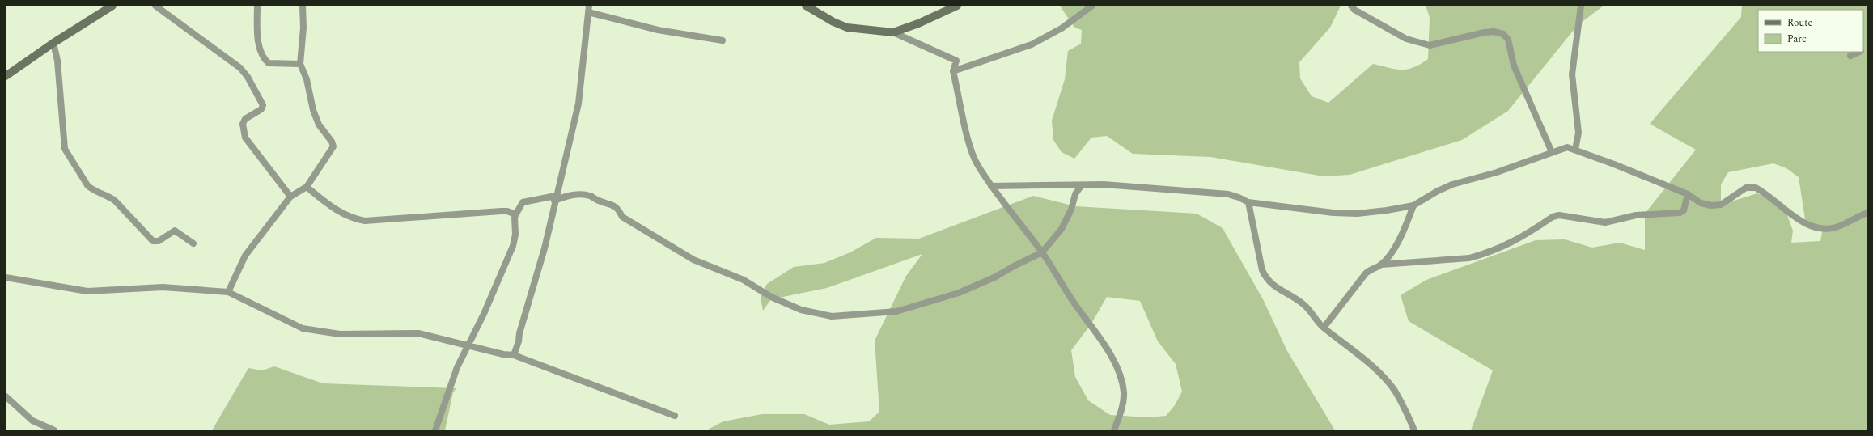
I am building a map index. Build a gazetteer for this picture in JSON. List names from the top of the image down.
{
  "legend": ["Route", "Parc"]
}
